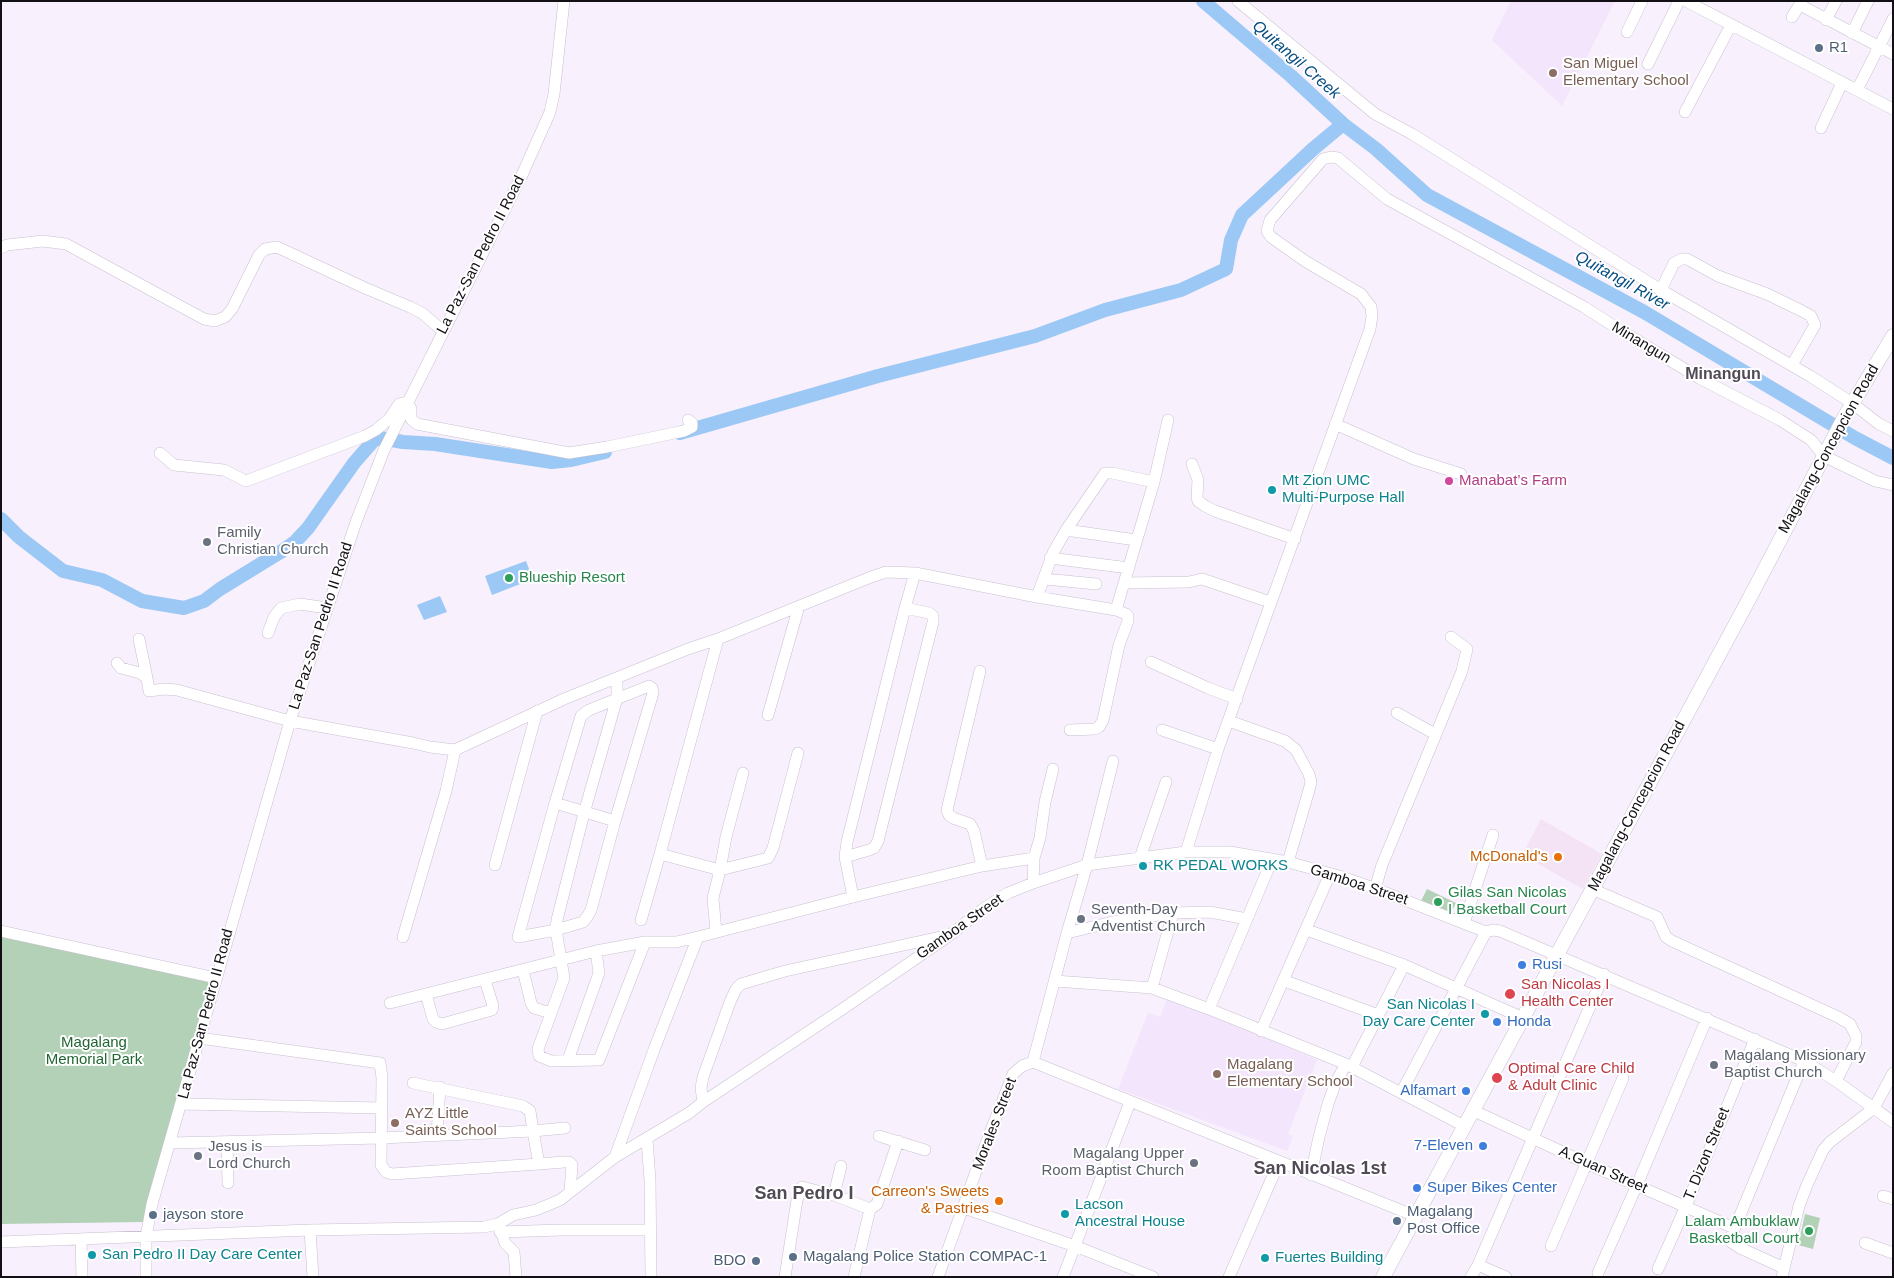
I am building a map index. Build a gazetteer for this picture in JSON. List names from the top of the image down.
{
  "streets": {
    "main road": ["Magalang-Concepcion Road"],
    "street": [
      "La Paz-San Pedro II Road",
      "Minangun",
      "Gamboa Street",
      "Morales Street",
      "T. Dizon Street",
      "A.Guan Street"
    ]
  },
  "crossings": [
    ["Minangun", "Magalang-Concepcion Road"],
    ["Magalang-Concepcion Road", "Gamboa Street"],
    ["Magalang-Concepcion Road", "A.Guan Street"],
    ["Gamboa Street", "T. Dizon Street"],
    ["T. Dizon Street", "A.Guan Street"]
  ],
  "districts": ["Minangun", "San Nicolas 1st", "San Pedro I"],
  "water": ["Quitangil Creek", "Quitangil River"],
  "parks": ["Magalang Memorial Park"],
  "places": [
    "R1",
    "San Miguel Elementary School",
    "Manabat’s Farm",
    "Mt Zion UMC Multi-Purpose Hall",
    "Family Christian Church",
    "Blueship Resort",
    "McDonald's",
    "RK PEDAL WORKS",
    "Gilas San Nicolas I Basketball Court",
    "Seventh-Day Adventist Church",
    "Rusi",
    "San Nicolas I Health Center",
    "San Nicolas I Day Care Center",
    "Honda",
    "Magalang Missionary Baptist Church",
    "Magalang Elementary School",
    "Optimal Care Child & Adult Clinic",
    "Alfamart",
    "AYZ Little Saints School",
    "7-Eleven",
    "Jesus is Lord Church",
    "Magalang Upper Room Baptist Church",
    "Super Bikes Center",
    "Carreon's Sweets & Pastries",
    "Lacson Ancestral House",
    "jayson store",
    "Magalang Post Office",
    "Lalam Ambuklaw Basketball Court",
    "San Pedro II Day Care Center",
    "Magalang Police Station COMPAC-1",
    "Fuertes Building",
    "BDO"
  ]
}
